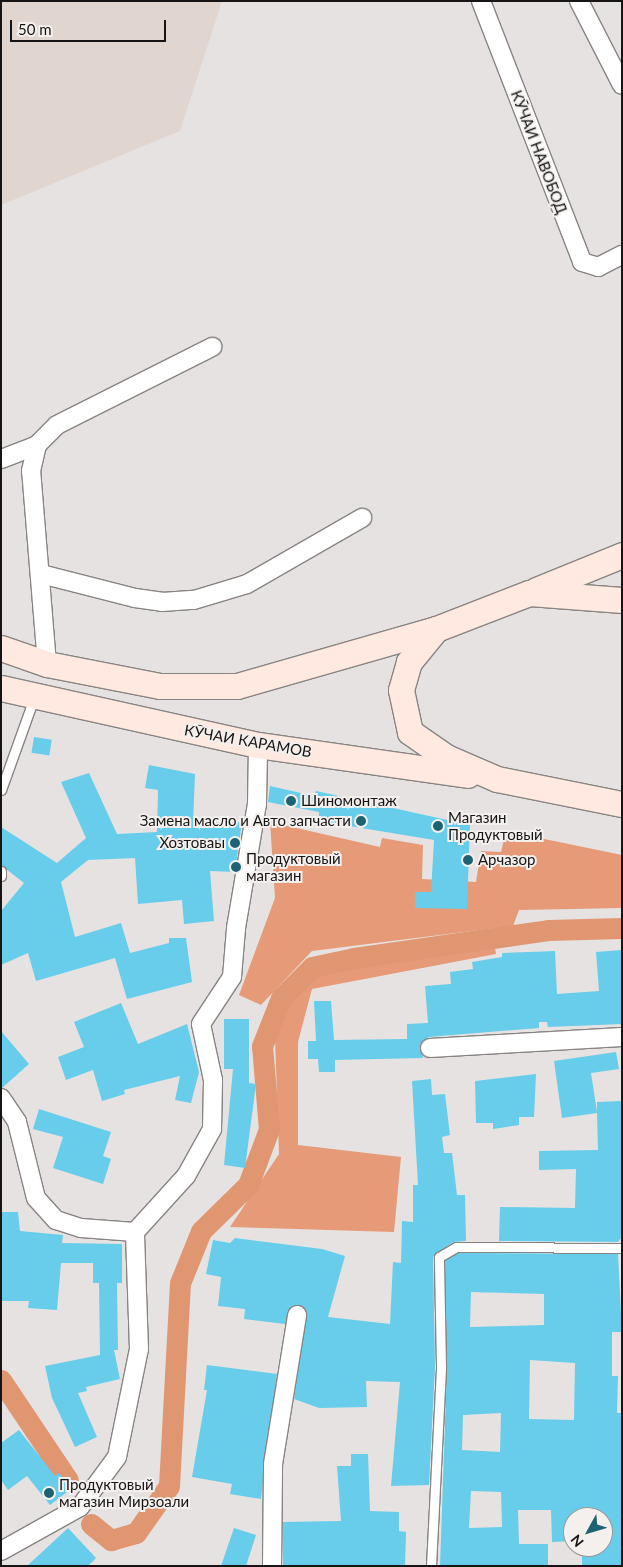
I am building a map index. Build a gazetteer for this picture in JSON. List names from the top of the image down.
{
  "streets": {
    "main road": ["КӮЧАИ КАРАМОВ"],
    "street": ["КӮЧАИ НАВОБОД"]
  },
  "places": [
    "Шиномонтаж",
    "Замена масло и Авто запчасти",
    "Магазин Продуктовый",
    "Хозтоваы",
    "Арчазор",
    "Продуктовый магазин",
    "Продуктовый магазин Мирзоали"
  ],
  "scale_bar": "50 m",
  "north": "bottom left"
}
